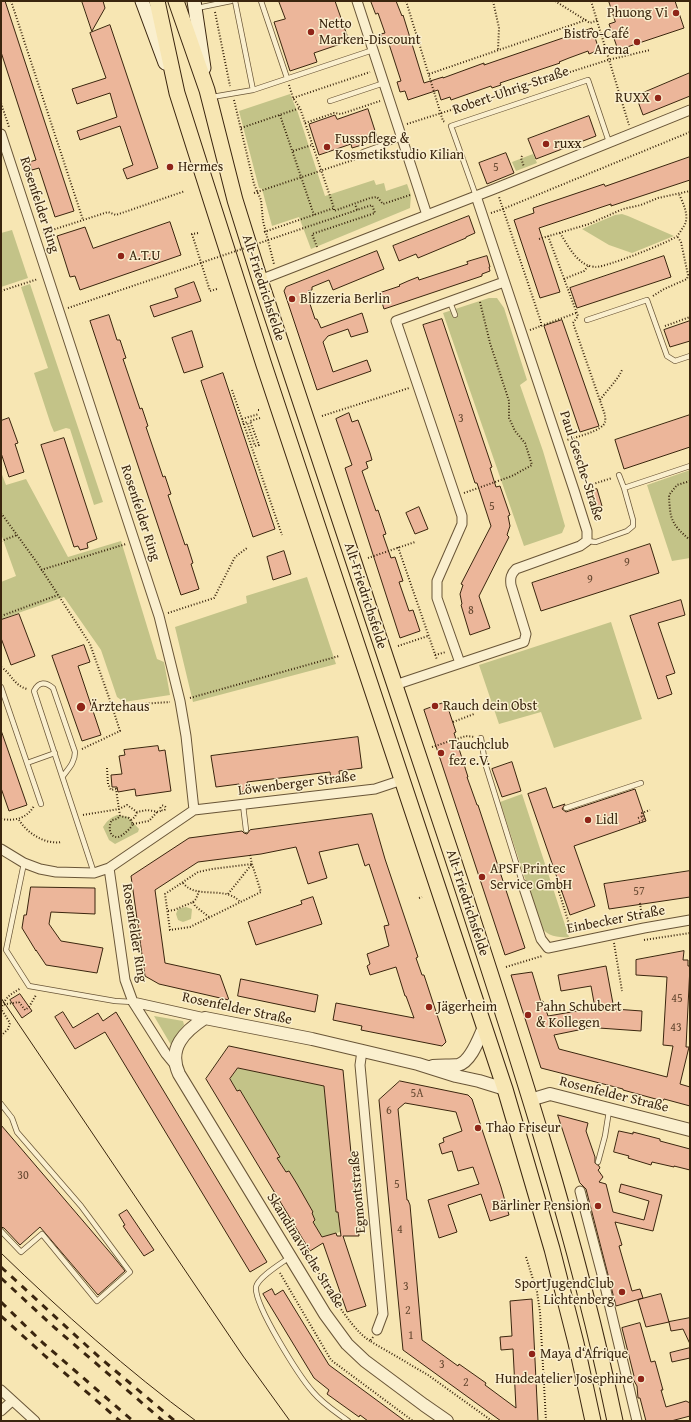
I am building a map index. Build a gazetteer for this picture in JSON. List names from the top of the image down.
{
  "streets": {
    "main road": ["Alt-Friedrichsfelde"],
    "street": [
      "Rosenfelder Ring",
      "Paul-Gesche-Straße",
      "Löwenberger Straße",
      "Einbecker Straße",
      "Rosenfelder Straße",
      "Egmontstraße",
      "Skandinavische Straße"
    ],
    "lane": ["Robert-Uhrig-Straße"]
  },
  "crossings": [
    ["Robert-Uhrig-Straße", "Paul-Gesche-Straße"],
    ["Rosenfelder Ring", "Löwenberger Straße"],
    ["Rosenfelder Ring", "Rosenfelder Straße"],
    ["Rosenfelder Ring", "Skandinavische Straße"],
    ["Alt-Friedrichsfelde", "Paul-Gesche-Straße"],
    ["Alt-Friedrichsfelde", "Löwenberger Straße"],
    ["Alt-Friedrichsfelde", "Rosenfelder Straße"],
    ["Rosenfelder Straße", "Egmontstraße"],
    ["Rosenfelder Straße", "Skandinavische Straße"]
  ],
  "places": [
    "Phuong Vi",
    "Netto Marken-Discount",
    "Bistro-Café Arena",
    "RUXX",
    "ruxx",
    "Fusspflege & Kosmetikstudio Kilian",
    "Hermes",
    "A.T.U",
    "Blizzeria Berlin",
    "Rauch dein Obst",
    "Ärztehaus",
    "Tauchclub fez e.V.",
    "Lidl",
    "APSF Printec Service GmbH",
    "Jägerheim",
    "Pahn Schubert & Kollegen",
    "Thao Friseur",
    "Bärliner Pension",
    "SportJugendClub Lichtenberg",
    "Maya d‘Afrique",
    "Hundeatelier Josephine"
  ],
  "house_numbers": [
    "5",
    "3",
    "5",
    "9",
    "9",
    "8",
    "57",
    "45",
    "43",
    "5A",
    "6",
    "30",
    "5",
    "4",
    "3",
    "2",
    "1",
    "3",
    "2"
  ]
}
